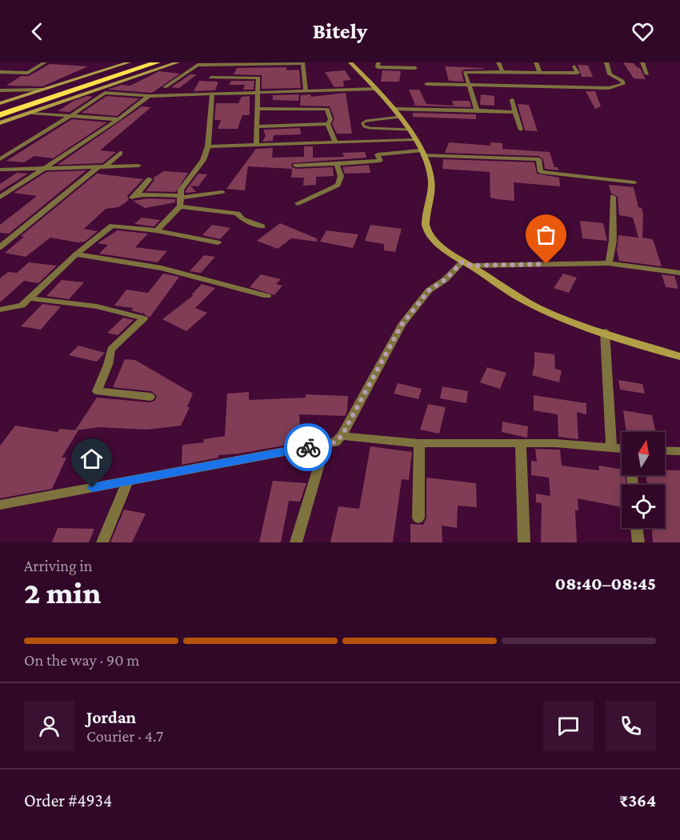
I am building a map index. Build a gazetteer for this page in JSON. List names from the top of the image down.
{
  "north": "top",
  "page": {
    "header": "Bitely",
    "heading": ["2 min", "Arriving in", "08:40–08:45"],
    "panel": [
      "Jordan",
      "Courier · 4.7",
      "Order #4934",
      "₹364"
    ],
    "bar": "On the way · 90 m"
  }
}
